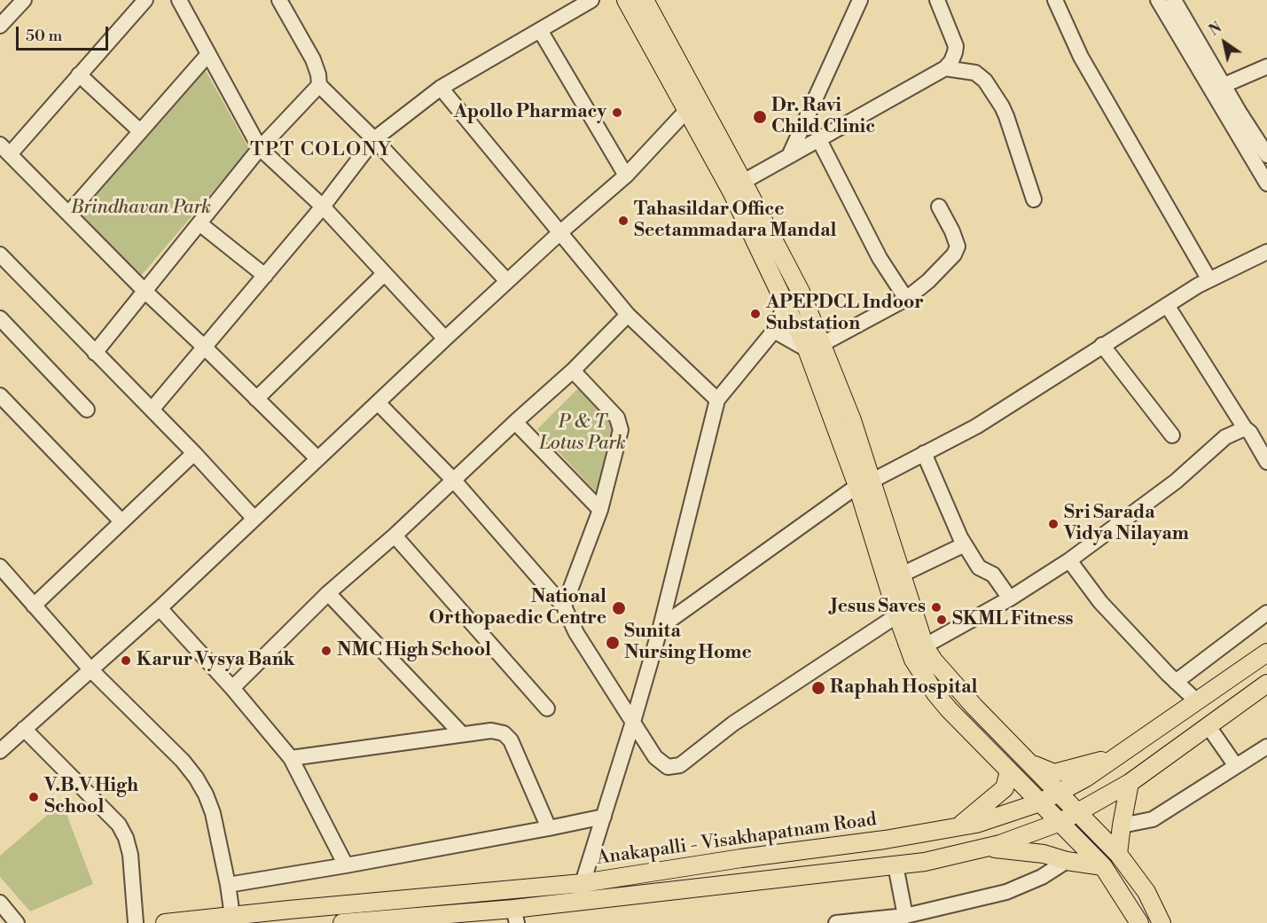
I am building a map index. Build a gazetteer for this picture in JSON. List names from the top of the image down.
{
  "streets": {
    "main road": ["Anakapalli - Visakhapatnam Road"]
  },
  "districts": ["TPT COLONY"],
  "parks": ["Brindhavan Park", "P & T Lotus Park"],
  "places": [
    "Apollo Pharmacy",
    "Dr. Ravi Child Clinic",
    "Tahasildar Office Seetammadara Mandal",
    "APEPDCL Indoor Substation",
    "Sri Sarada Vidya Nilayam",
    "Jesus Saves",
    "National Orthopaedic Centre",
    "SKML Fitness",
    "Sunita Nursing Home",
    "NMC High School",
    "Karur Vysya Bank",
    "Raphah Hospital",
    "V.B.V High School"
  ],
  "scale_bar": "50 m",
  "north": "top left"
}
